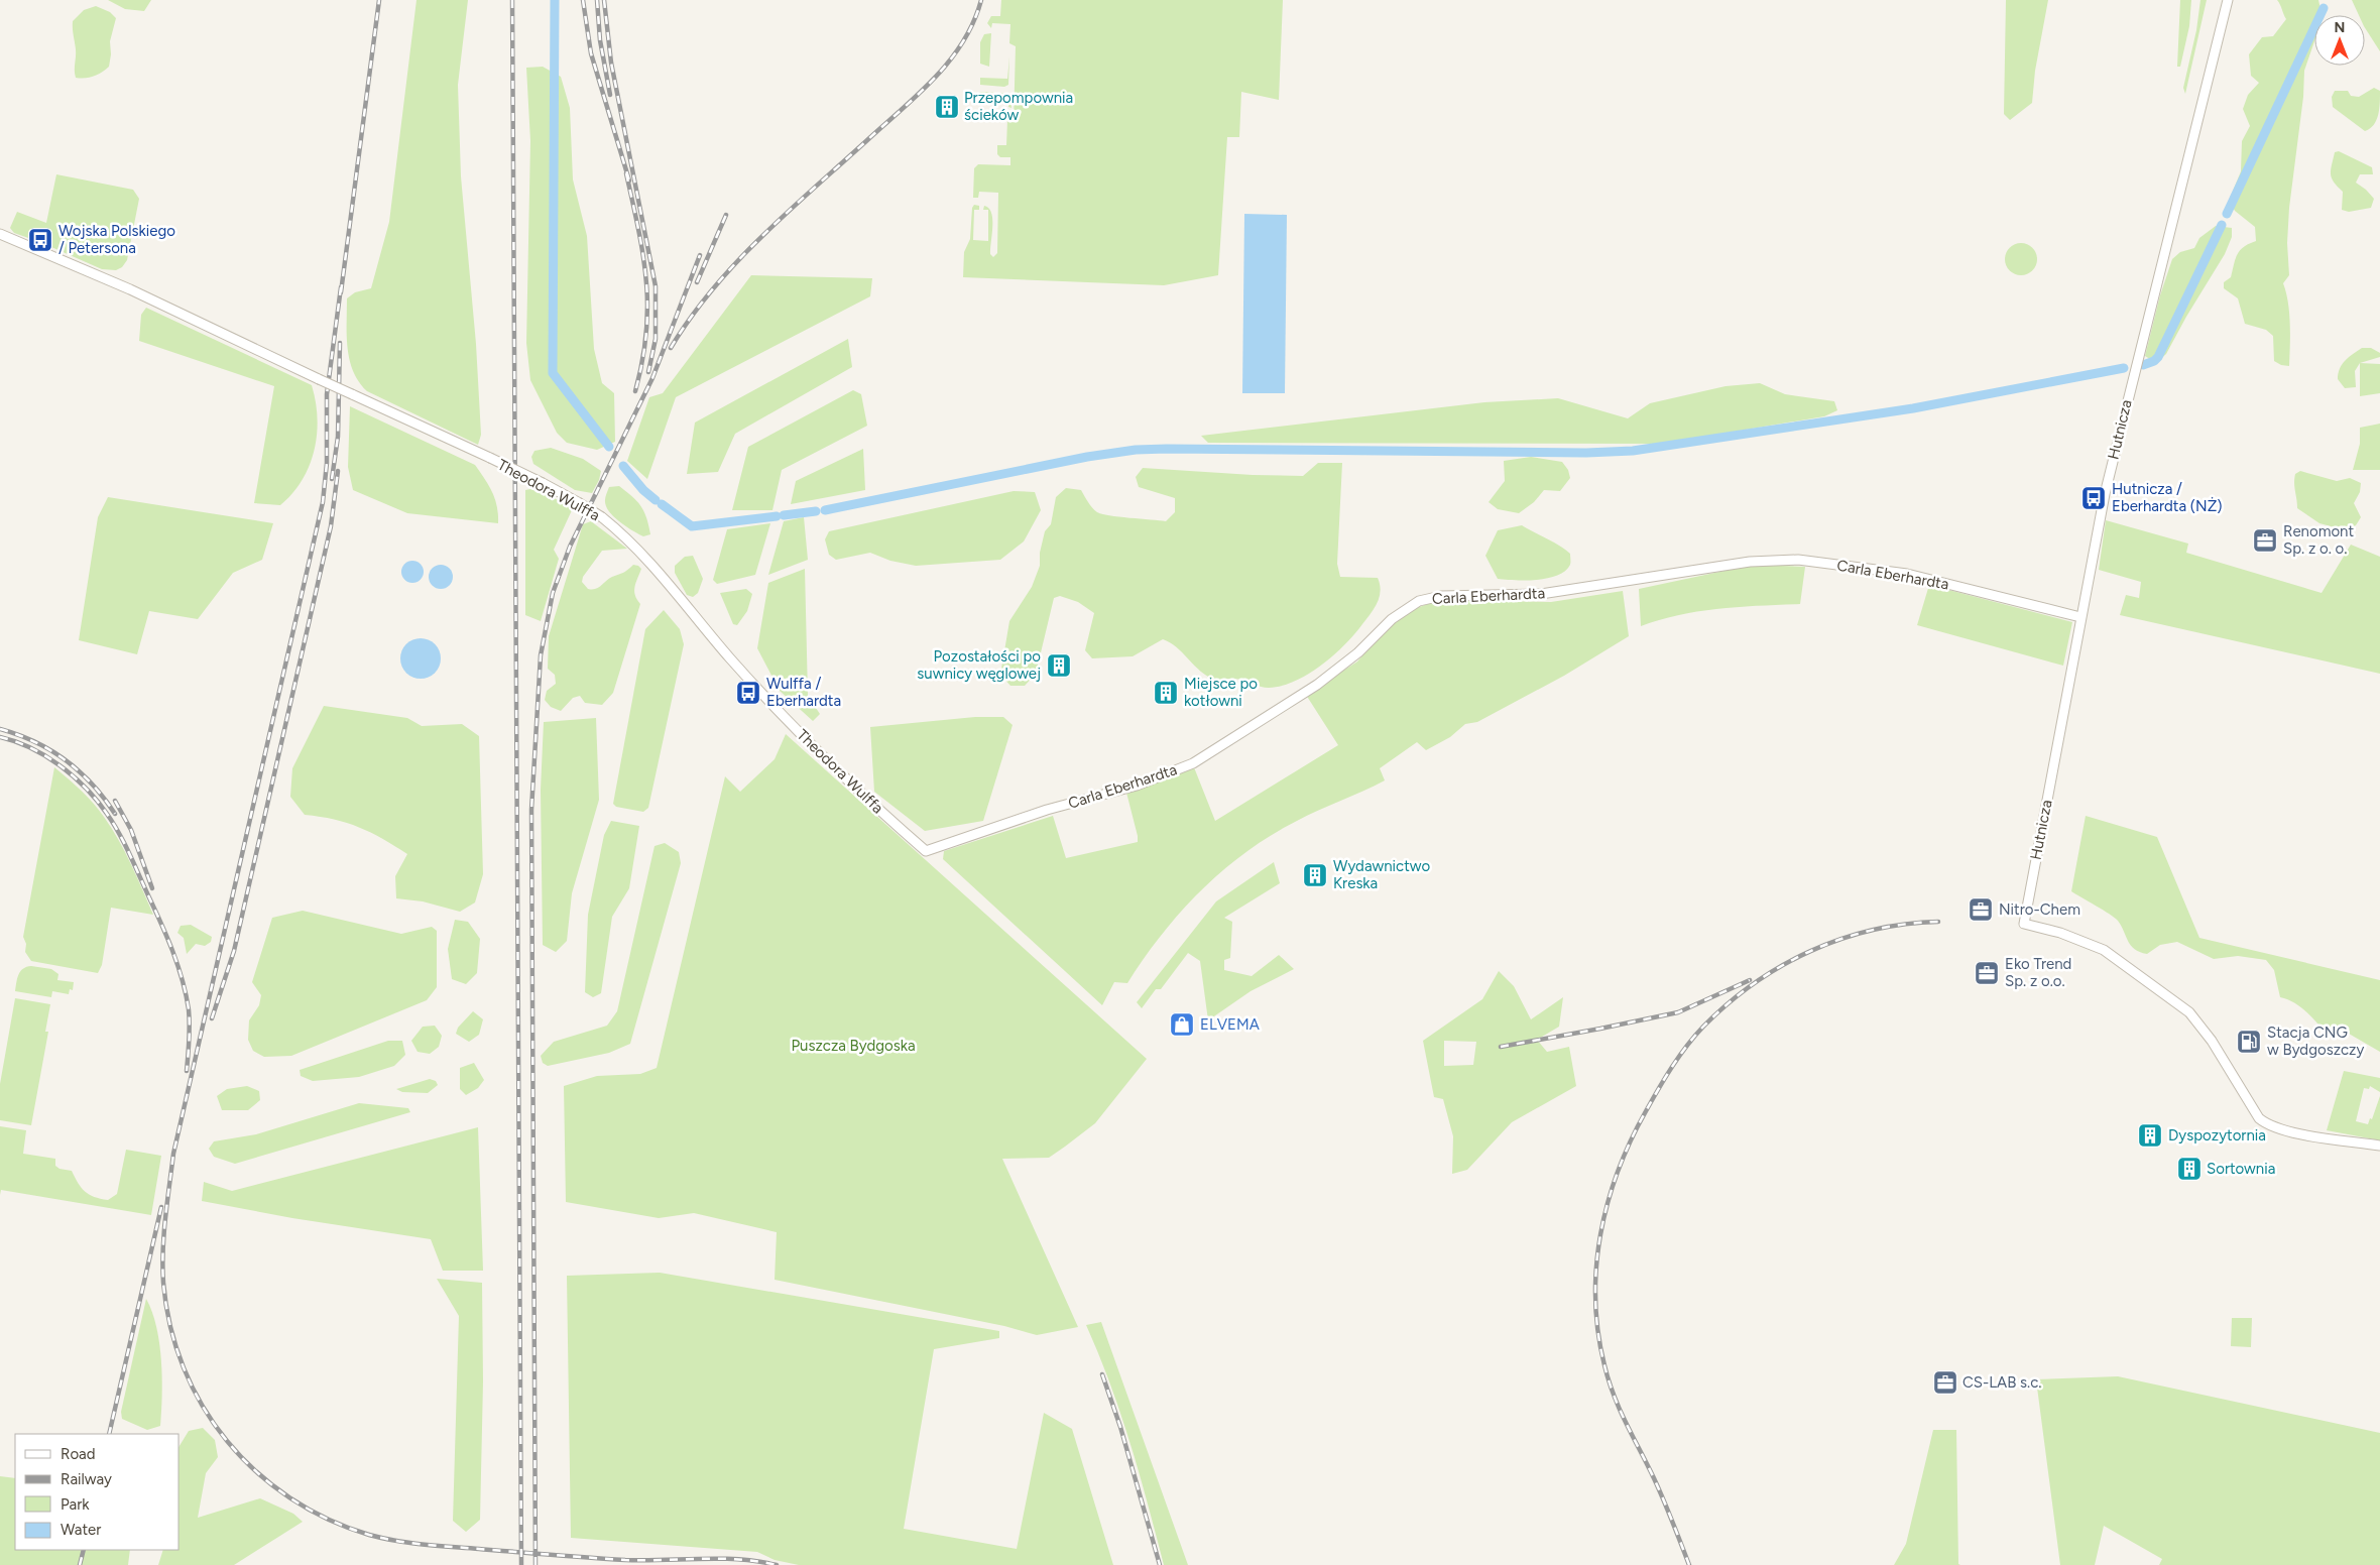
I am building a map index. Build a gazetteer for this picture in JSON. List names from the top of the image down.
{
  "streets": {
    "street": ["Hutnicza", "Theodora Wulffa", "Carla Eberhardta"]
  },
  "crossings": [
    ["Hutnicza", "Carla Eberhardta"],
    ["Theodora Wulffa", "Carla Eberhardta"]
  ],
  "parks": ["Puszcza Bydgoska"],
  "places": {
    "building": [
      "Przepompownia ścieków",
      "Pozostałości po suwnicy węglowej",
      "Miejsce po kotłowni",
      "Wydawnictwo Kreska",
      "Dyspozytornia",
      "Sortownia"
    ],
    "bus stop": ["Wojska Polskiego / Petersona", "Hutnicza / Eberhardta (NŻ)", "Wulffa / Eberhardta"],
    "office": [
      "Renomont Sp. z o. o.",
      "Nitro-Chem",
      "Eko Trend Sp. z o.o.",
      "CS-LAB s.c."
    ],
    "shop": ["ELVEMA"],
    "fuel station": ["Stacja CNG w Bydgoszczy"]
  },
  "legend": [
    "Road",
    "Railway",
    "Park",
    "Water"
  ],
  "north": "top"
}
